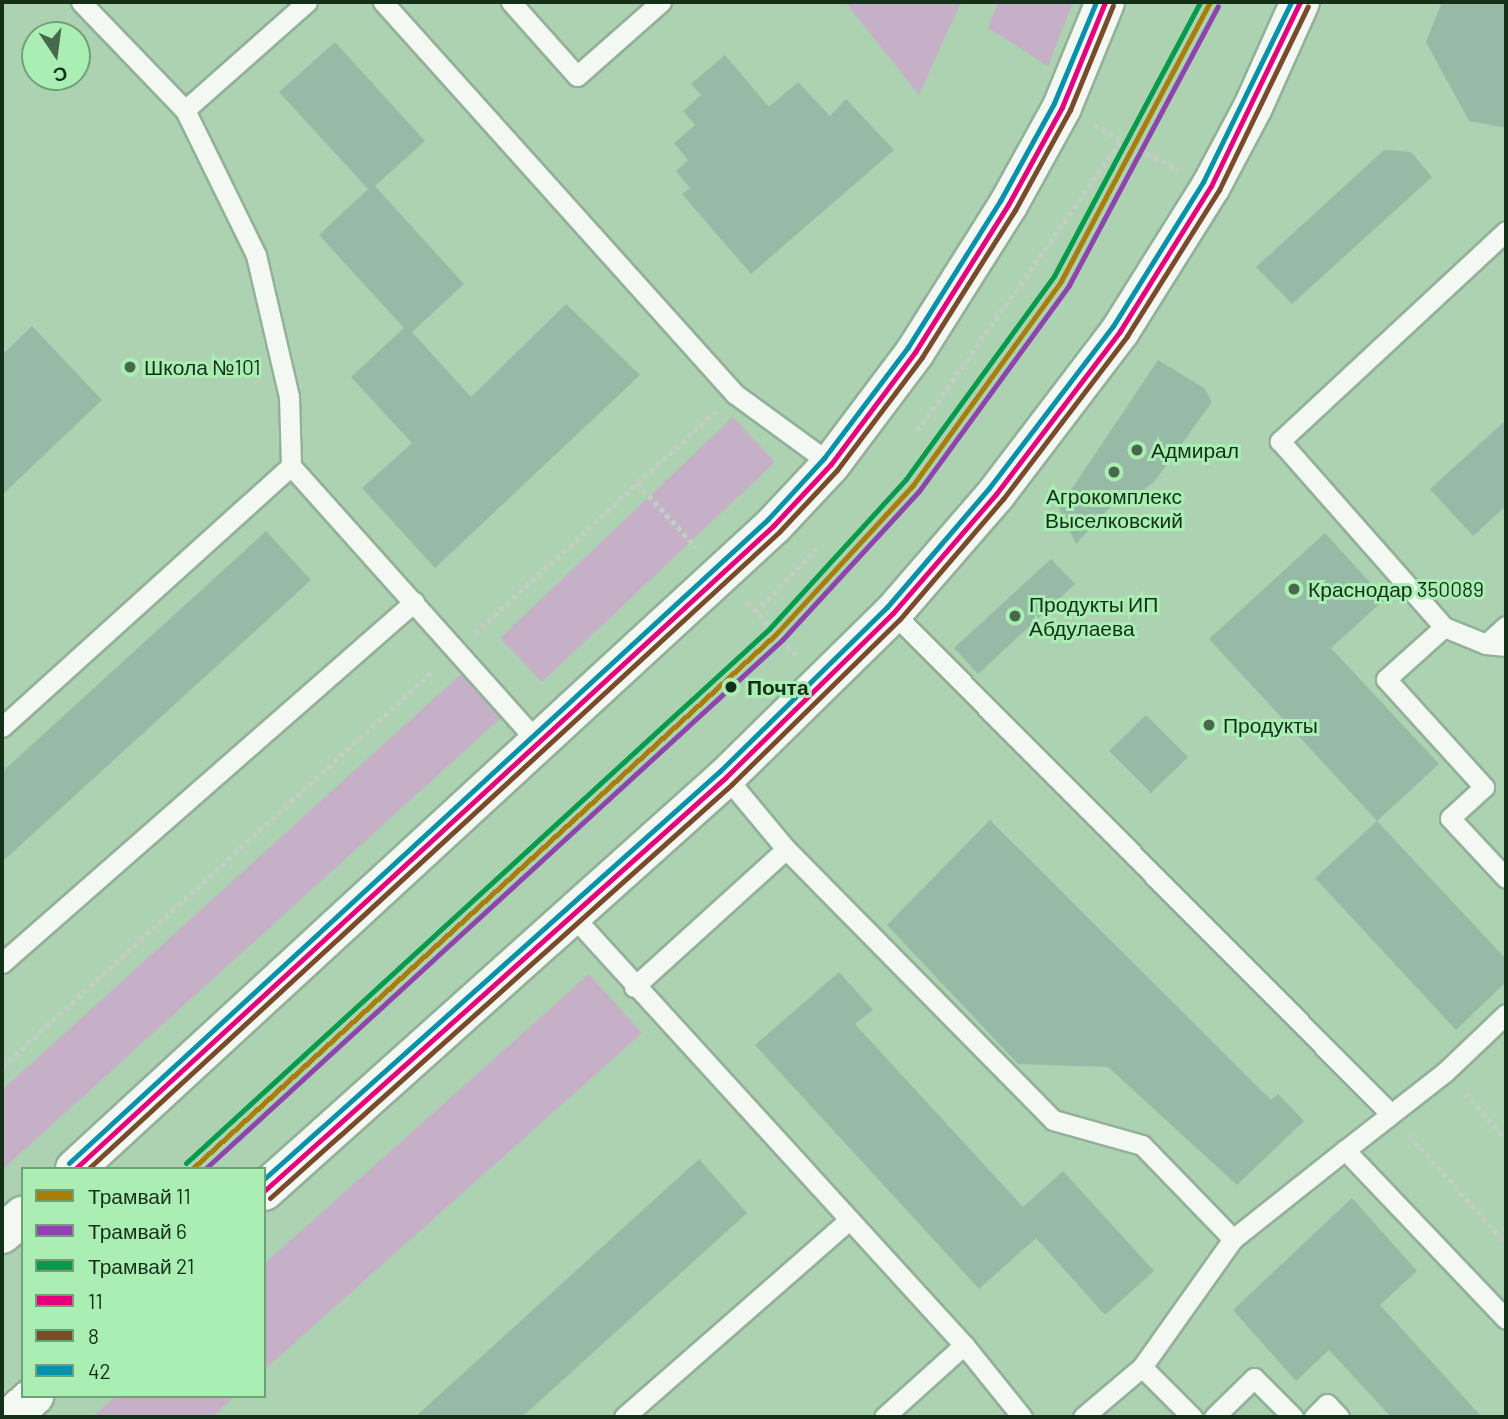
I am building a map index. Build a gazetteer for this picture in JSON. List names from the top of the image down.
{
  "places": [
    "Школа №101",
    "Адмирал",
    "Агрокомплекс Выселковский",
    "Краснодар 350089",
    "Продукты ИП Абдулаева",
    "Почта",
    "Продукты"
  ],
  "lines": [
    "tram line 11",
    "tram line 21",
    "transit line 11",
    "transit line 42",
    "transit line 8",
    "tram line 6"
  ],
  "legend": [
    "Трамвай 11",
    "Трамвай 6",
    "Трамвай 21",
    "11",
    "8",
    "42"
  ],
  "north": "bottom"
}
